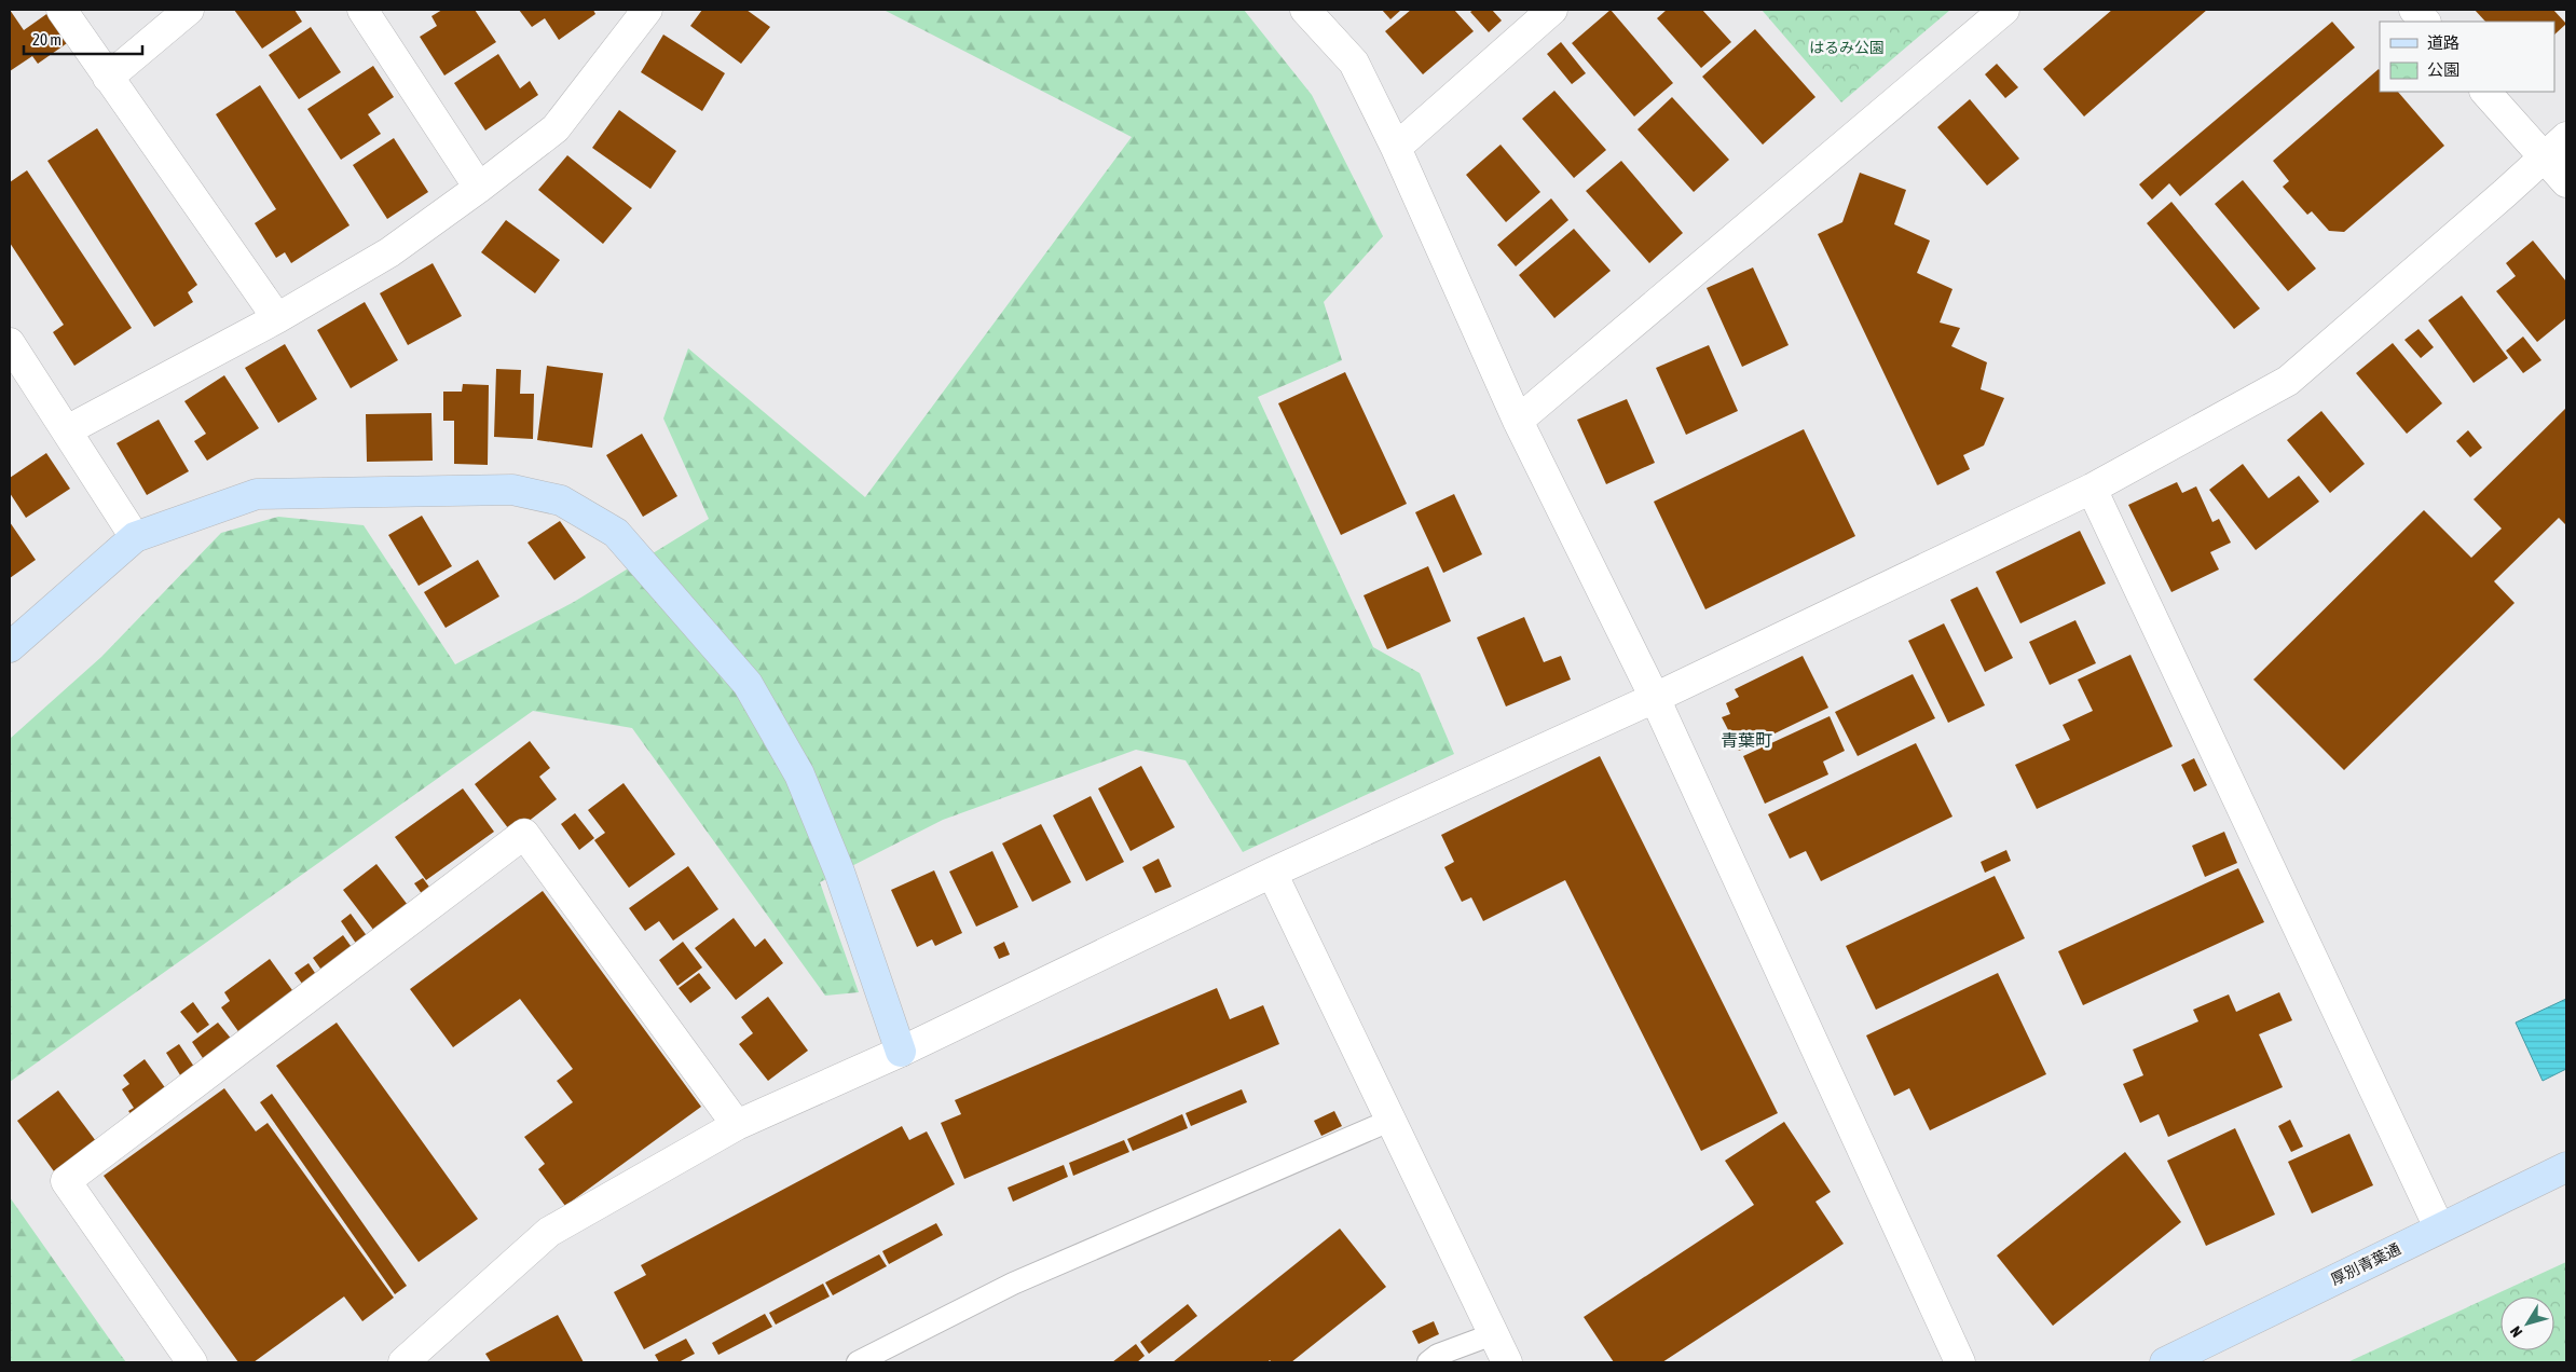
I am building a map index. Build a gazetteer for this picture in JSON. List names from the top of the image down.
{
  "streets": {
    "street": ["厚別青葉通"]
  },
  "districts": ["青葉町"],
  "parks": ["はるみ公園"],
  "legend": ["道路", "公園"],
  "scale_bar": "20 m",
  "north": "bottom left"
}
